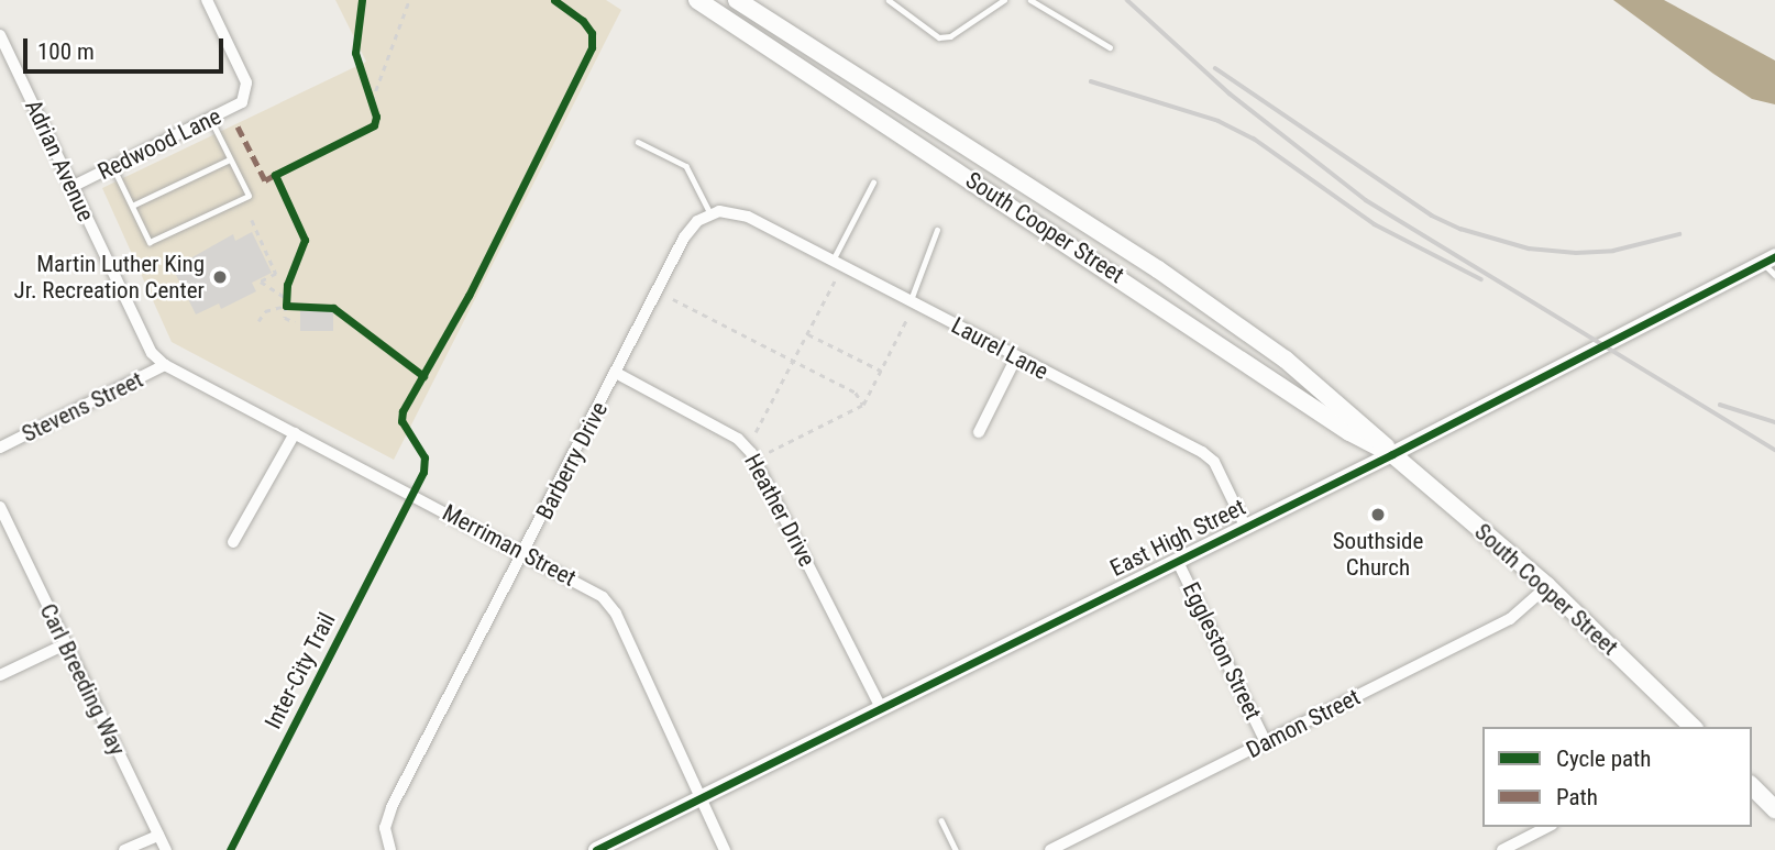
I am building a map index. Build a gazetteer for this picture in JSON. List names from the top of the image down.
{
  "streets": {
    "main road": ["South Cooper Street"],
    "street": [
      "Redwood Lane",
      "Adrian Avenue",
      "Laurel Lane",
      "Stevens Street",
      "Barberry Drive",
      "Heather Drive",
      "East High Street",
      "Merriman Street",
      "Eggleston Street",
      "Carl Breeding Way",
      "Damon Street"
    ],
    "cycle path": ["Inter-City Trail"]
  },
  "crossings": [
    ["Redwood Lane", "Adrian Avenue"],
    ["Adrian Avenue", "Stevens Street"],
    ["Adrian Avenue", "Merriman Street"],
    ["South Cooper Street", "East High Street"],
    ["South Cooper Street", "Damon Street"],
    ["Laurel Lane", "Barberry Drive"],
    ["Laurel Lane", "East High Street"],
    ["Stevens Street", "Merriman Street"],
    ["Barberry Drive", "Heather Drive"],
    ["Barberry Drive", "Merriman Street"],
    ["Heather Drive", "East High Street"],
    ["East High Street", "Merriman Street"],
    ["East High Street", "Eggleston Street"],
    ["Eggleston Street", "Damon Street"]
  ],
  "places": ["Martin Luther King Jr. Recreation Center", "Southside Church"],
  "legend": ["Cycle path", "Path"],
  "scale_bar": "100 m"
}
